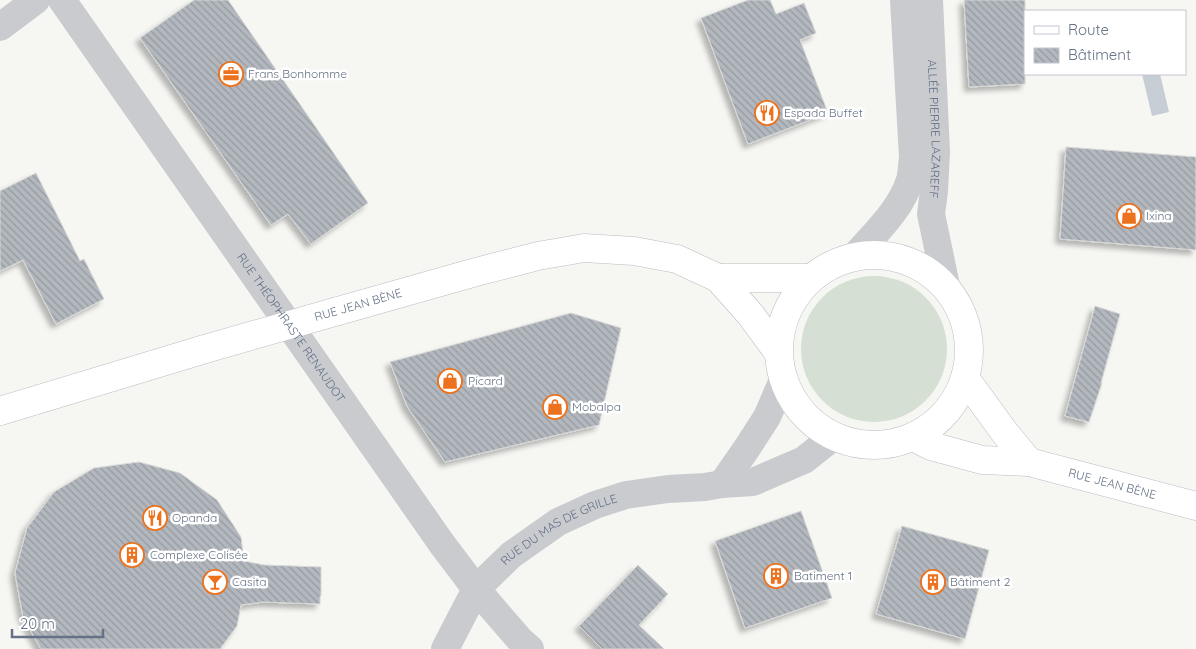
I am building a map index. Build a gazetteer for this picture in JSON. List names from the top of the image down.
{
  "streets": {
    "main road": ["RUE JEAN BÈNE"],
    "street": ["ALLÉE PIERRE LAZAREFF", "RUE THÉOPHRASTE RENAUDOT", "RUE DU MAS DE GRILLE"]
  },
  "crossings": [
    ["RUE THÉOPHRASTE RENAUDOT", "RUE DU MAS DE GRILLE"]
  ],
  "places": {
    "office": ["Frans Bonhomme"],
    "restaurant": ["Espada Buffet", "Opanda"],
    "shop": ["Ixina", "Picard", "Mobalpa"],
    "building": ["Complexe Colisée", "Batiment 1", "Bâtiment 2"],
    "bar": ["Casita"]
  },
  "legend": ["Route", "Bâtiment"],
  "scale_bar": "20 m"
}
